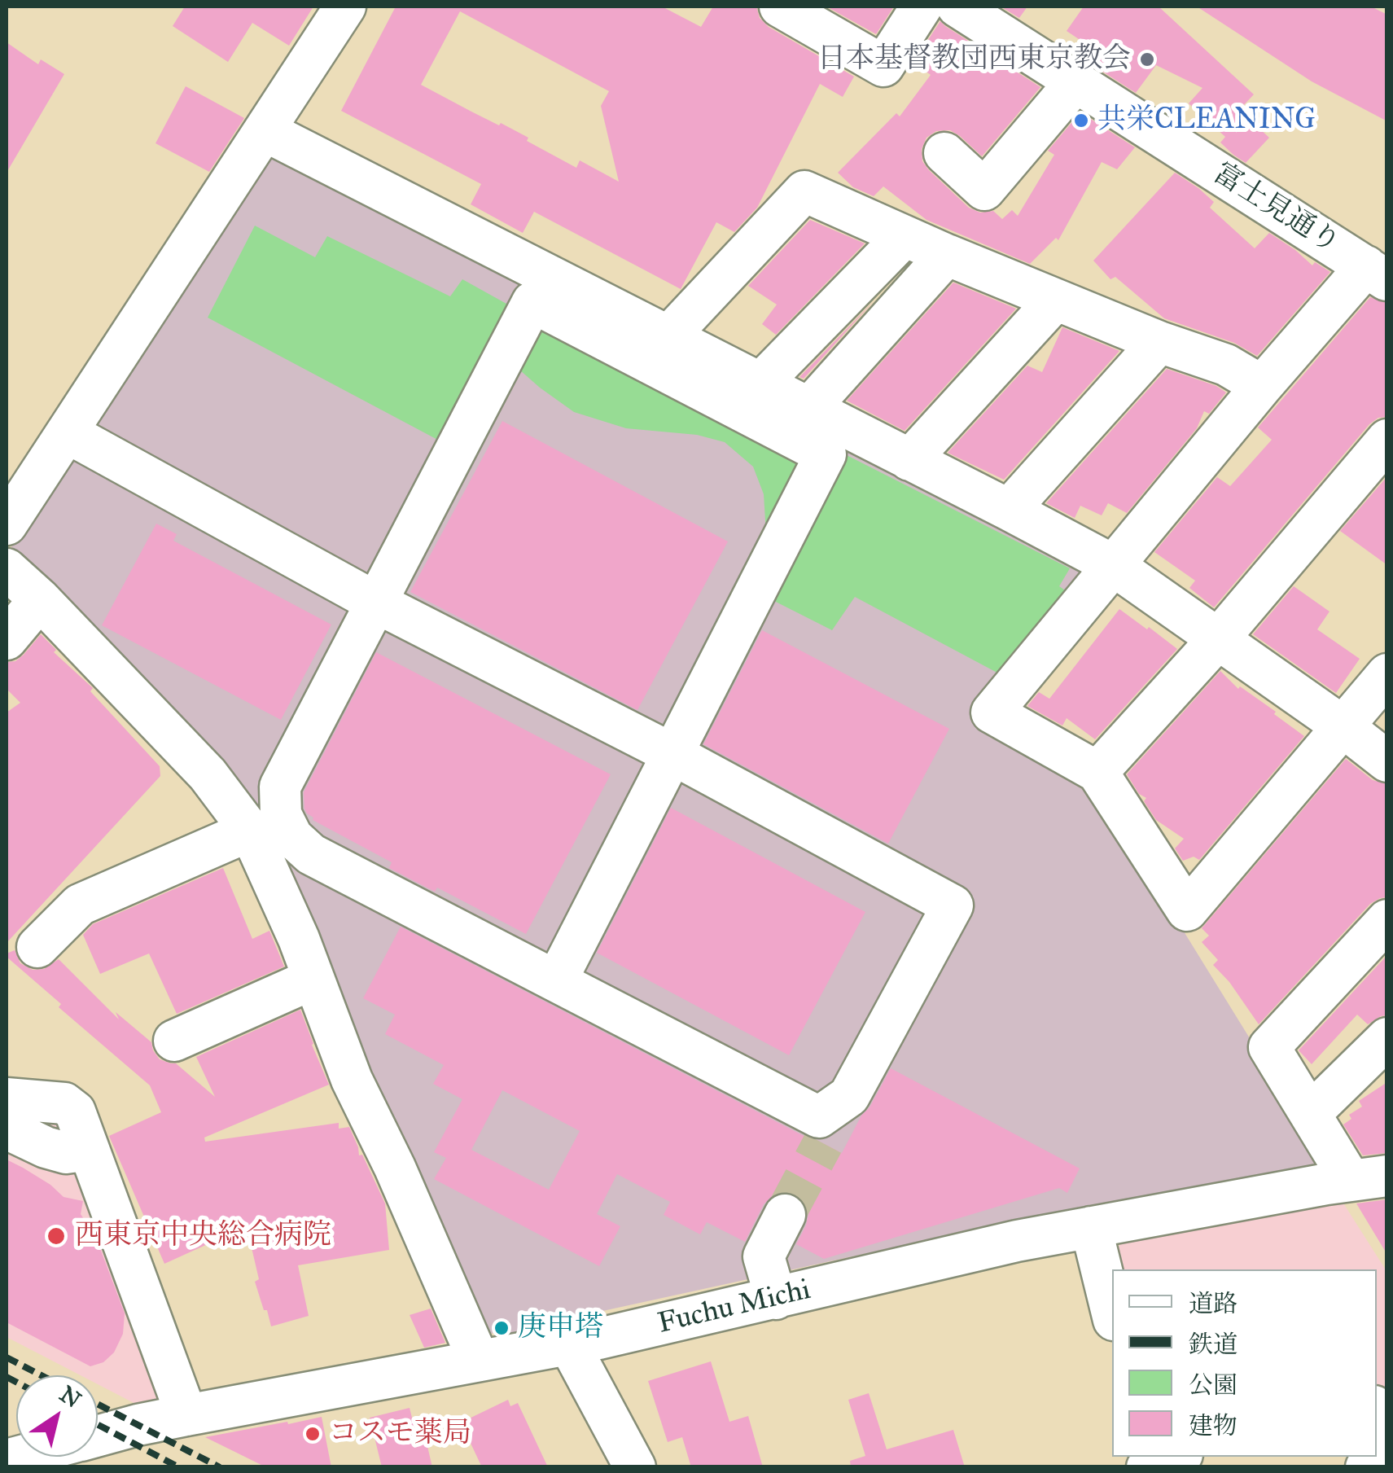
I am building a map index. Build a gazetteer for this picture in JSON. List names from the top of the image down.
{
  "streets": {
    "street": ["富士見通り", "Fuchu Michi"]
  },
  "places": [
    "日本基督教団西東京教会",
    "共栄CLEANING",
    "西東京中央総合病院",
    "庚申塔",
    "コスモ薬局"
  ],
  "legend": [
    "道路",
    "鉄道",
    "公園",
    "建物"
  ],
  "north": "top right"
}
